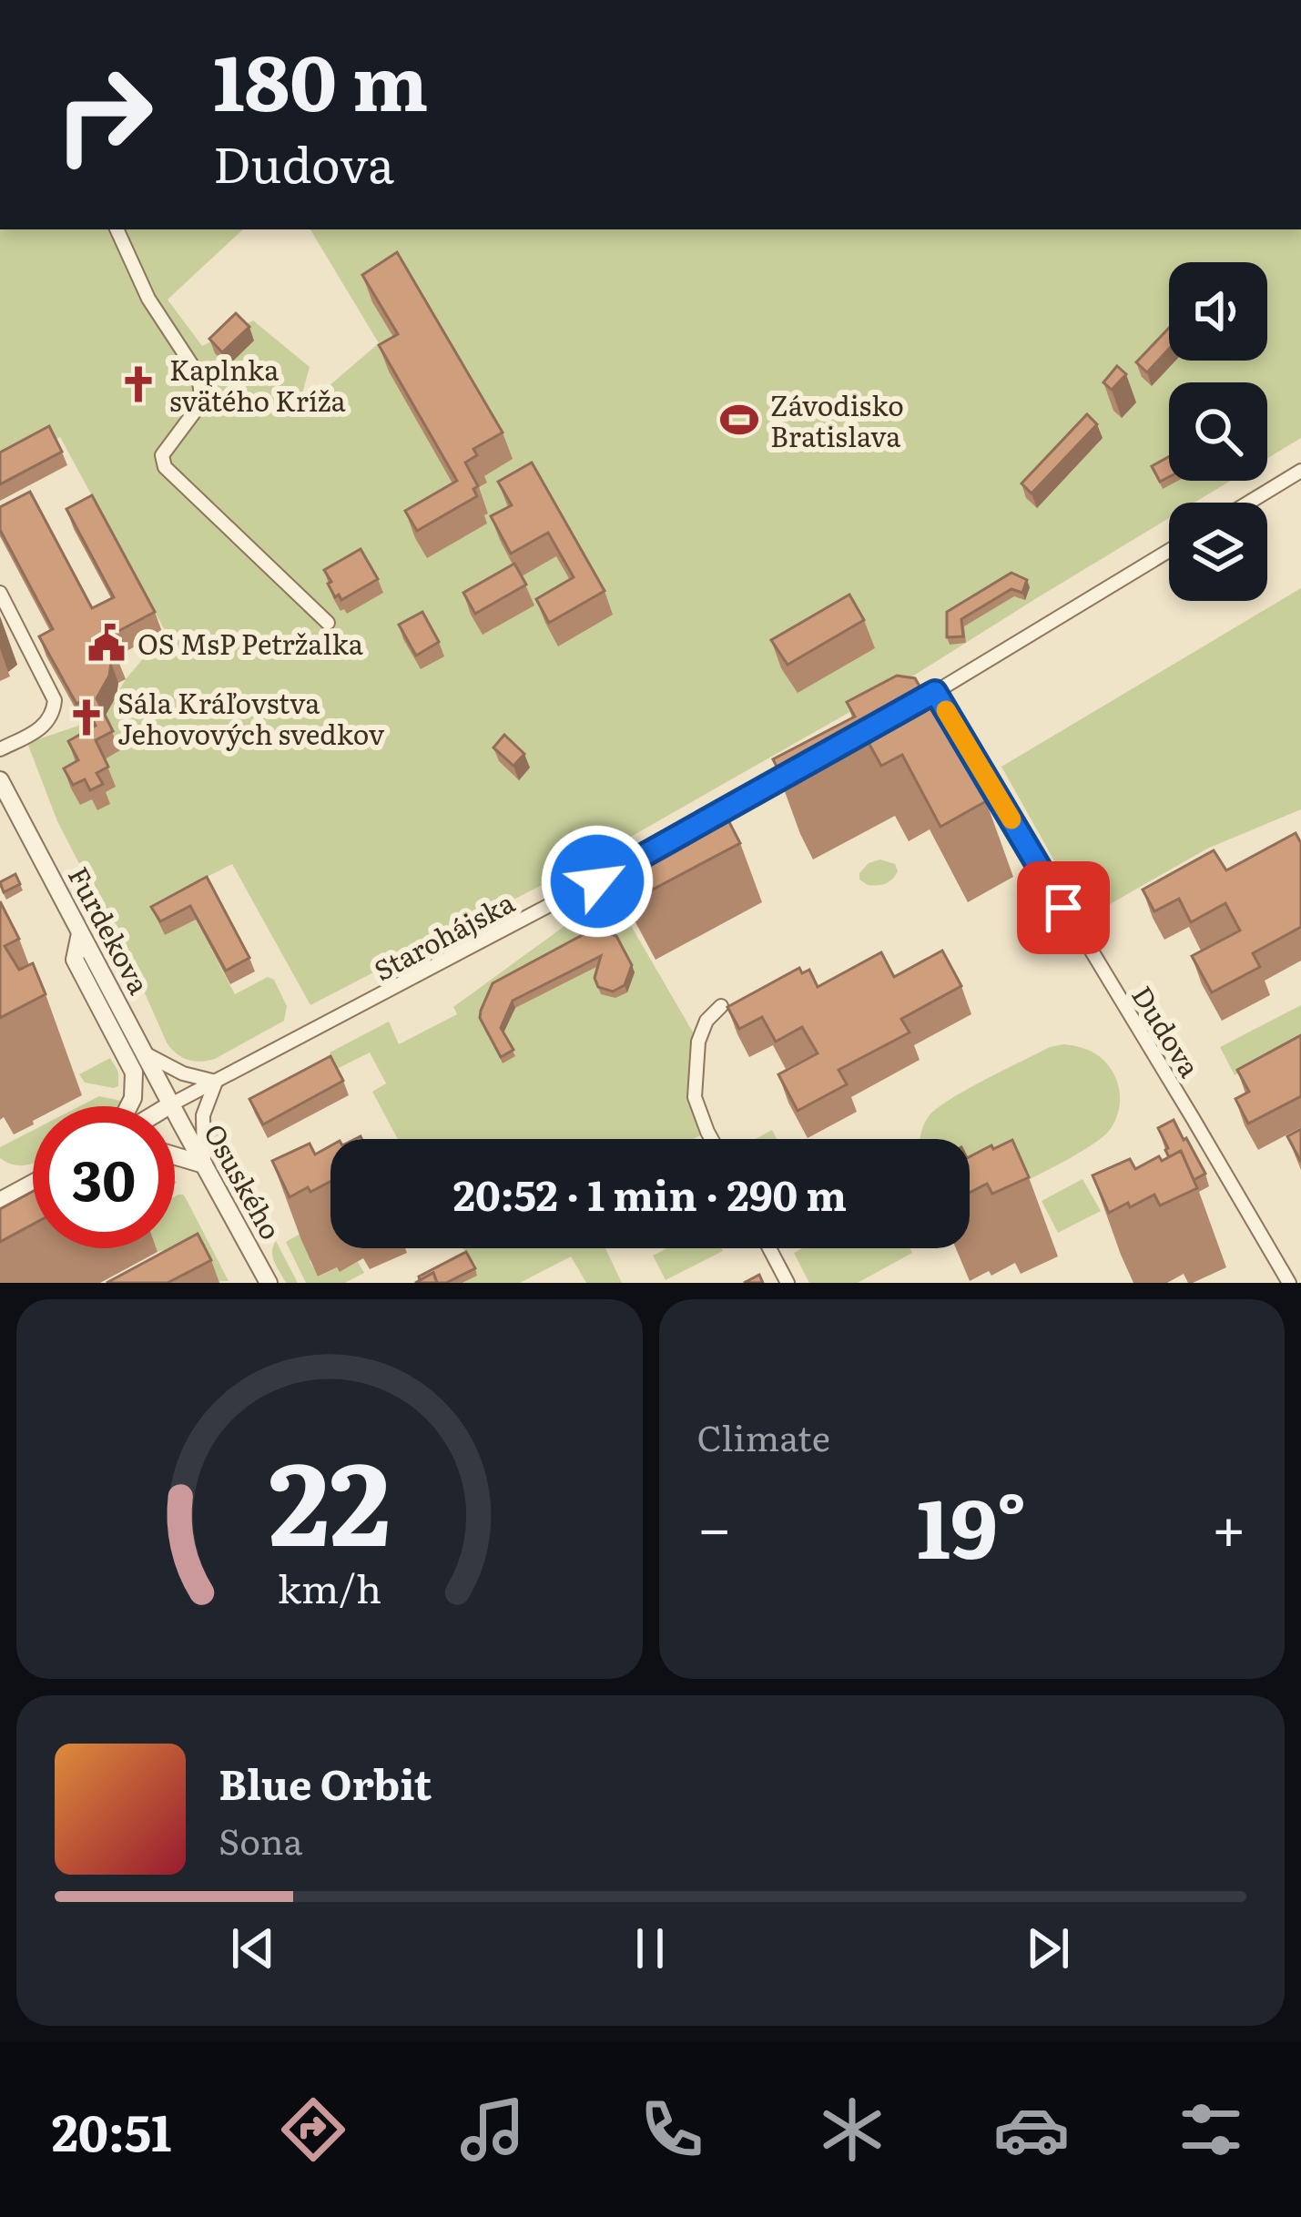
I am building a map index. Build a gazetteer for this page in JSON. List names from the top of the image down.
{
  "streets": {
    "street": [
      "Furdekova",
      "Starohájska",
      "Dudova",
      "Osuského"
    ]
  },
  "crossings": [
    ["Furdekova", "Starohájska"],
    ["Furdekova", "Osuského"],
    ["Starohájska", "Osuského"]
  ],
  "places": {
    "church": ["Kaplnka svätého Kríža", "Sála Kráľovstva Jehovových svedkov"],
    "sports": ["Závodisko Bratislava"],
    "public building": ["OS MsP Petržalka"]
  },
  "page": {
    "turn": ["180 m", "Dudova"],
    "limit": "30",
    "trip": "20:52 · 1 min · 290 m",
    "tile": "Climate",
    "heat": ["−", "19°", "+"],
    "song": ["Blue Orbit", "Sona"],
    "tabs": "20:51",
    "gauge": ["22", "km/h"]
  }
}
